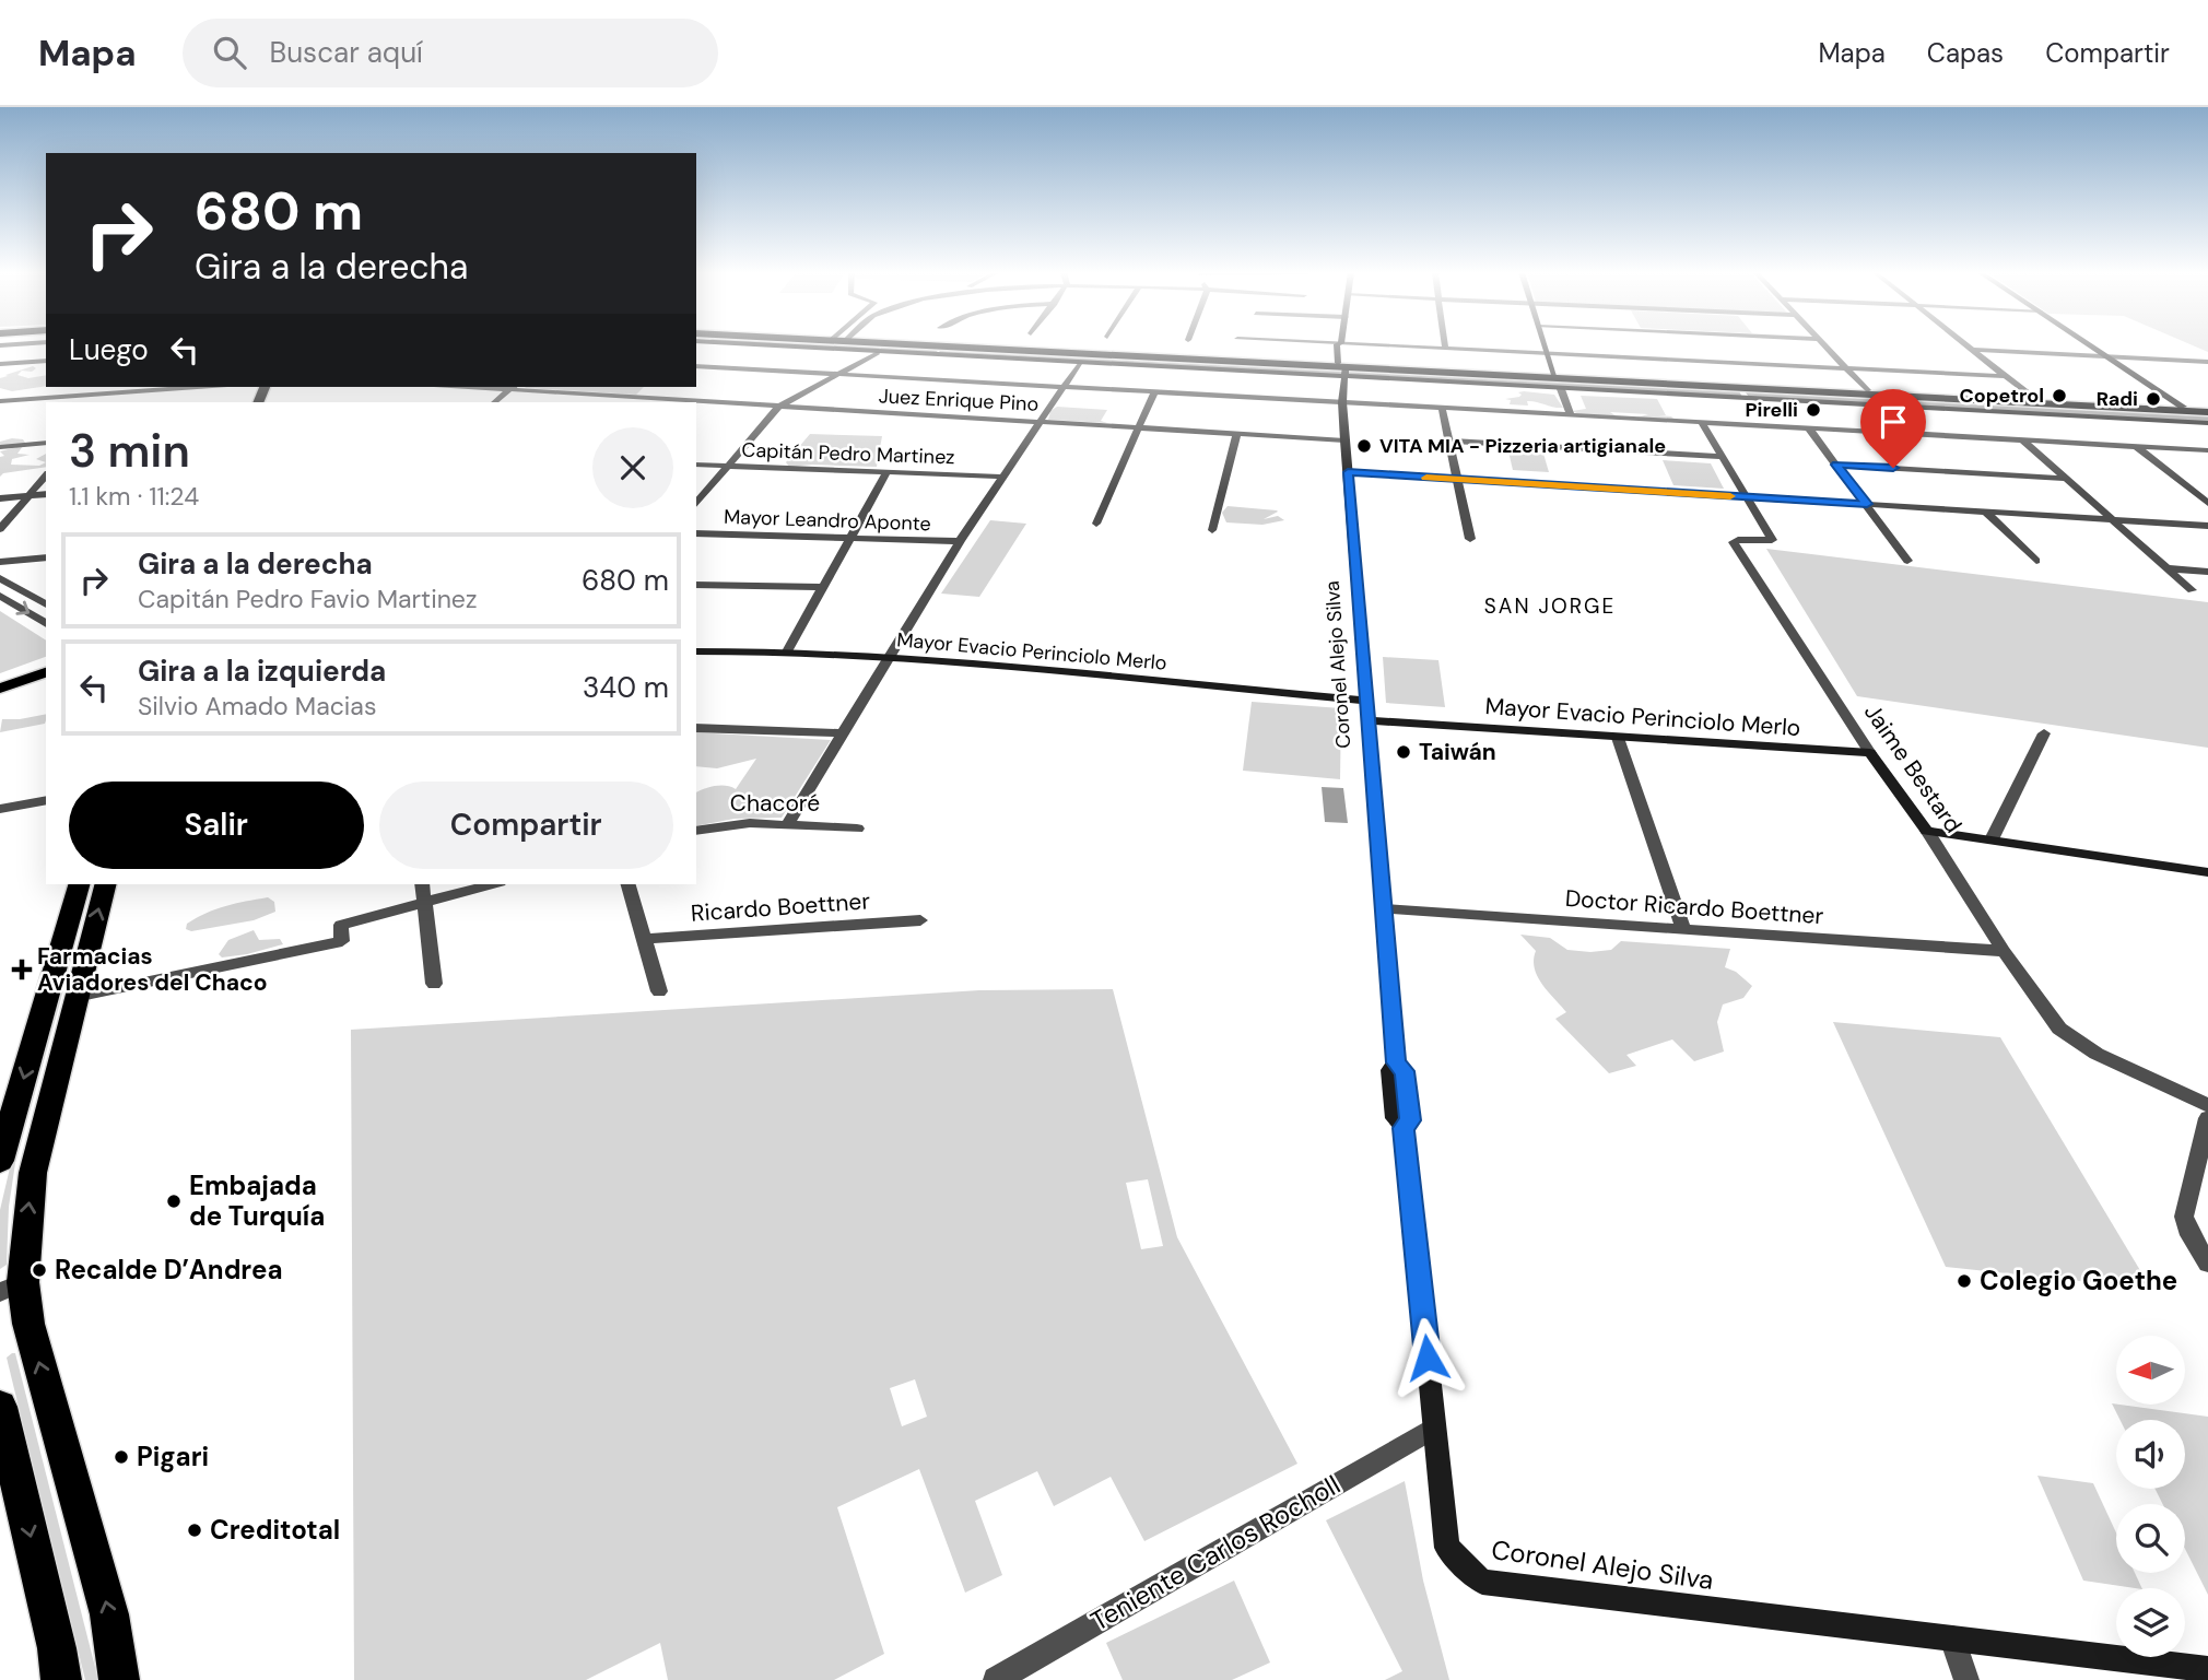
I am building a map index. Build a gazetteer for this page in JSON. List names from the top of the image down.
{
  "streets": {
    "main road": ["Mayor Evacio Perinciolo Merlo", "Coronel Alejo Silva", "Jaime Bestard"],
    "street": [
      "Juez Enrique Pino",
      "Capitán Pedro Martinez",
      "Mayor Leandro Aponte",
      "Chacoré",
      "Ricardo Boettner",
      "Doctor Ricardo Boettner",
      "Teniente Carlos Rocholl"
    ]
  },
  "crossings": [
    ["Juez Enrique Pino", "Coronel Alejo Silva"],
    ["Mayor Evacio Perinciolo Merlo", "Coronel Alejo Silva"],
    ["Mayor Evacio Perinciolo Merlo", "Jaime Bestard"],
    ["Coronel Alejo Silva", "Doctor Ricardo Boettner"],
    ["Coronel Alejo Silva", "Teniente Carlos Rocholl"],
    ["Jaime Bestard", "Doctor Ricardo Boettner"]
  ],
  "districts": ["SAN JORGE"],
  "places": {
    "other": [
      "Copetrol",
      "Radi",
      "Pirelli",
      "VITA MIA - Pizzeria artigianale",
      "Taiwán",
      "Embajada de Turquía",
      "Recalde D’Andrea",
      "Colegio Goethe",
      "Pigari",
      "Creditotal"
    ],
    "health": ["Farmacias Aviadores del Chaco"]
  },
  "north": "left",
  "page": {
    "header": "Mapa",
    "search": "Buscar aquí",
    "nav": ["Mapa", "Capas", "Compartir"],
    "turn": ["680 m", "Gira a la derecha"],
    "then": "Luego",
    "heading": ["3 min", "1.1 km · 11:24"],
    "list": [
      {
        "name": "Gira a la derecha",
        "note": "Capitán Pedro Favio Martinez",
        "value": "680 m"
      },
      {
        "name": "Gira a la izquierda",
        "note": "Silvio Amado Macias",
        "value": "340 m"
      }
    ],
    "buttons": ["Salir", "Compartir"]
  }
}
